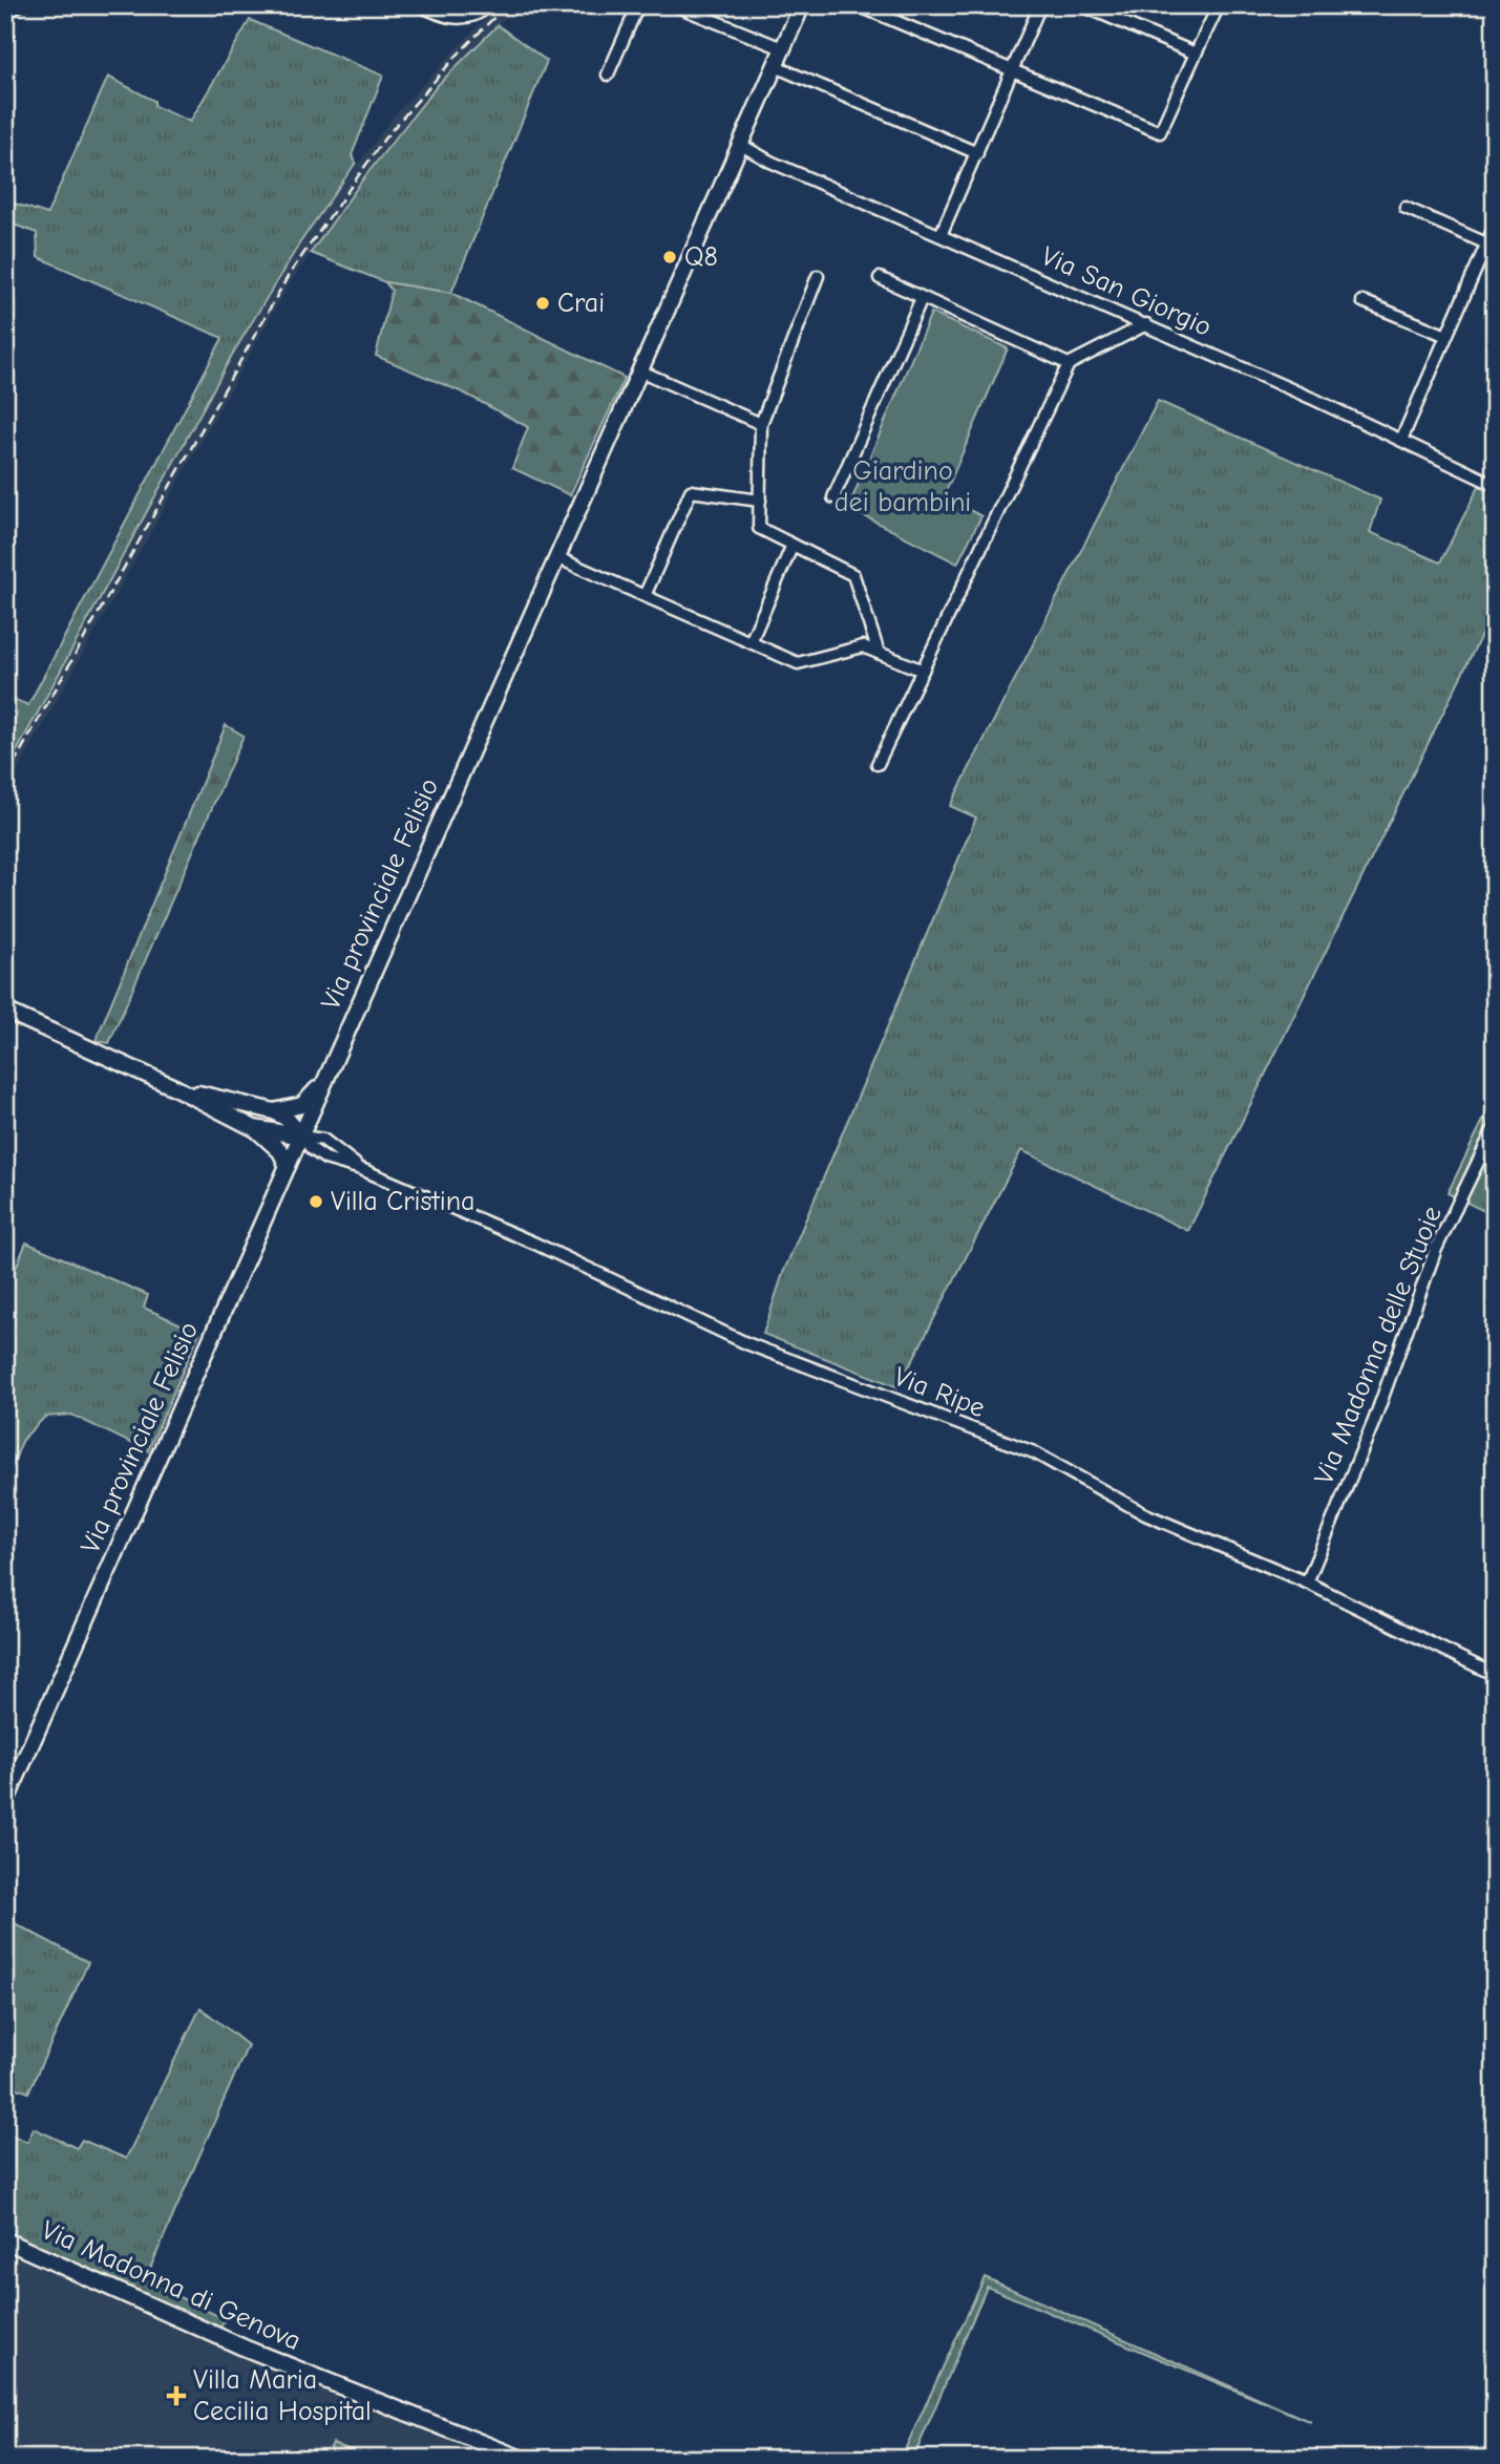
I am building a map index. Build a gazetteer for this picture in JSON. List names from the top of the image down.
{
  "streets": {
    "main road": ["Via provinciale Felisio", "Via Madonna di Genova"],
    "street": ["Via San Giorgio", "Via Madonna delle Stuoie", "Via Ripe"]
  },
  "crossings": [
    ["Via San Giorgio", "Via provinciale Felisio"],
    ["Via provinciale Felisio", "Via Ripe"],
    ["Via Madonna delle Stuoie", "Via Ripe"]
  ],
  "parks": ["Giardino dei bambini"],
  "places": {
    "other": ["Q8", "Crai", "Villa Cristina"],
    "health": ["Villa Maria Cecilia Hospital"]
  }
}
